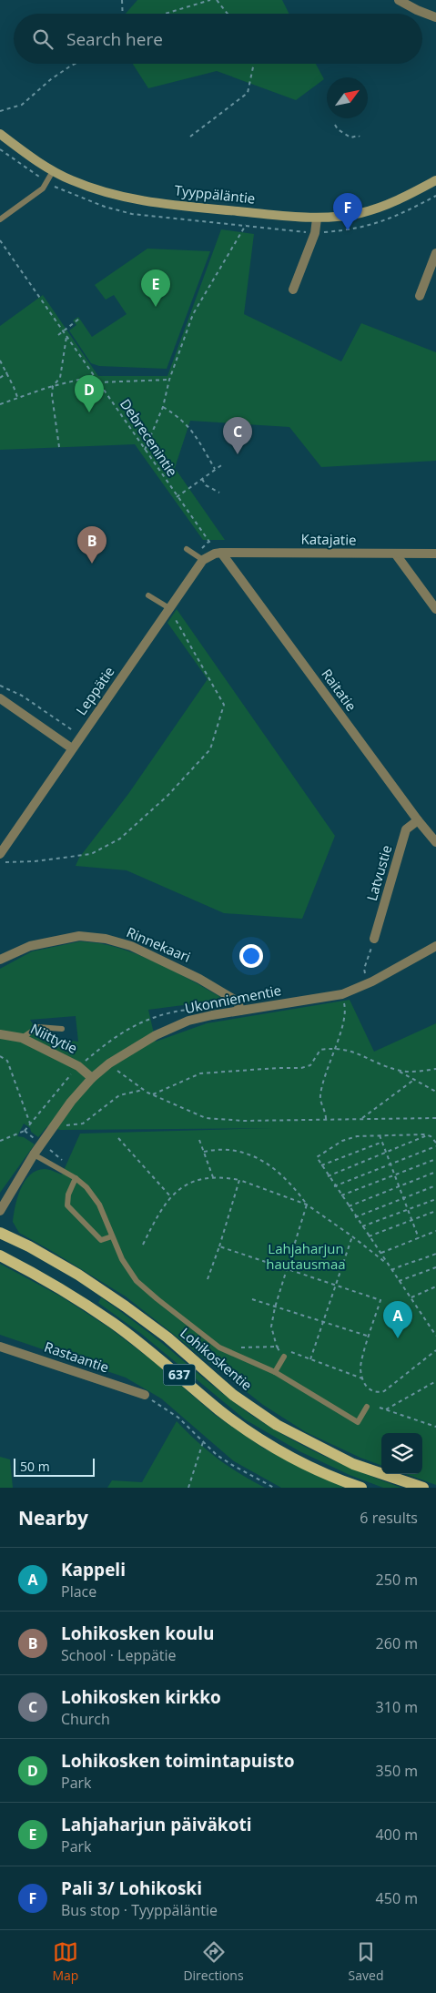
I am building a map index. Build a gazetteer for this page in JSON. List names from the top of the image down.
{
  "streets": {
    "main road": ["Lohikoskentie", "637"],
    "street": [
      "Tyyppäläntie",
      "Katajatie",
      "Raitatie",
      "Leppätie",
      "Latvustie",
      "Rinnekaari",
      "Ukonniementie",
      "Niittytie",
      "Rastaantie"
    ],
    "path": ["Debrecenintie"]
  },
  "crossings": [
    ["Debrecenintie", "Katajatie"],
    ["Debrecenintie", "Raitatie"],
    ["Katajatie", "Raitatie"],
    ["Raitatie", "Latvustie"],
    ["Rinnekaari", "Ukonniementie"],
    ["Ukonniementie", "Niittytie"]
  ],
  "parks": ["Lahjaharjun hautausmaa"],
  "scale_bar": "50 m",
  "north": "top right",
  "page": {
    "search": "Search here",
    "pins": [
      "F",
      "E",
      "D",
      "C",
      "B",
      "A"
    ],
    "scale": "50 m",
    "heading": ["Nearby", "6 results"],
    "list": [
      {
        "mark": "A",
        "name": "Kappeli",
        "note": "Place",
        "value": "250 m"
      },
      {
        "mark": "B",
        "name": "Lohikosken koulu",
        "note": "School · Leppätie",
        "value": "260 m"
      },
      {
        "mark": "C",
        "name": "Lohikosken kirkko",
        "note": "Church",
        "value": "310 m"
      },
      {
        "mark": "D",
        "name": "Lohikosken toimintapuisto",
        "note": "Park",
        "value": "350 m"
      },
      {
        "mark": "E",
        "name": "Lahjaharjun päiväkoti",
        "note": "Park",
        "value": "400 m"
      },
      {
        "mark": "F",
        "name": "Pali 3/ Lohikoski",
        "note": "Bus stop · Tyyppäläntie",
        "value": "450 m"
      }
    ],
    "nav": ["Map", "Directions", "Saved"]
  }
}
